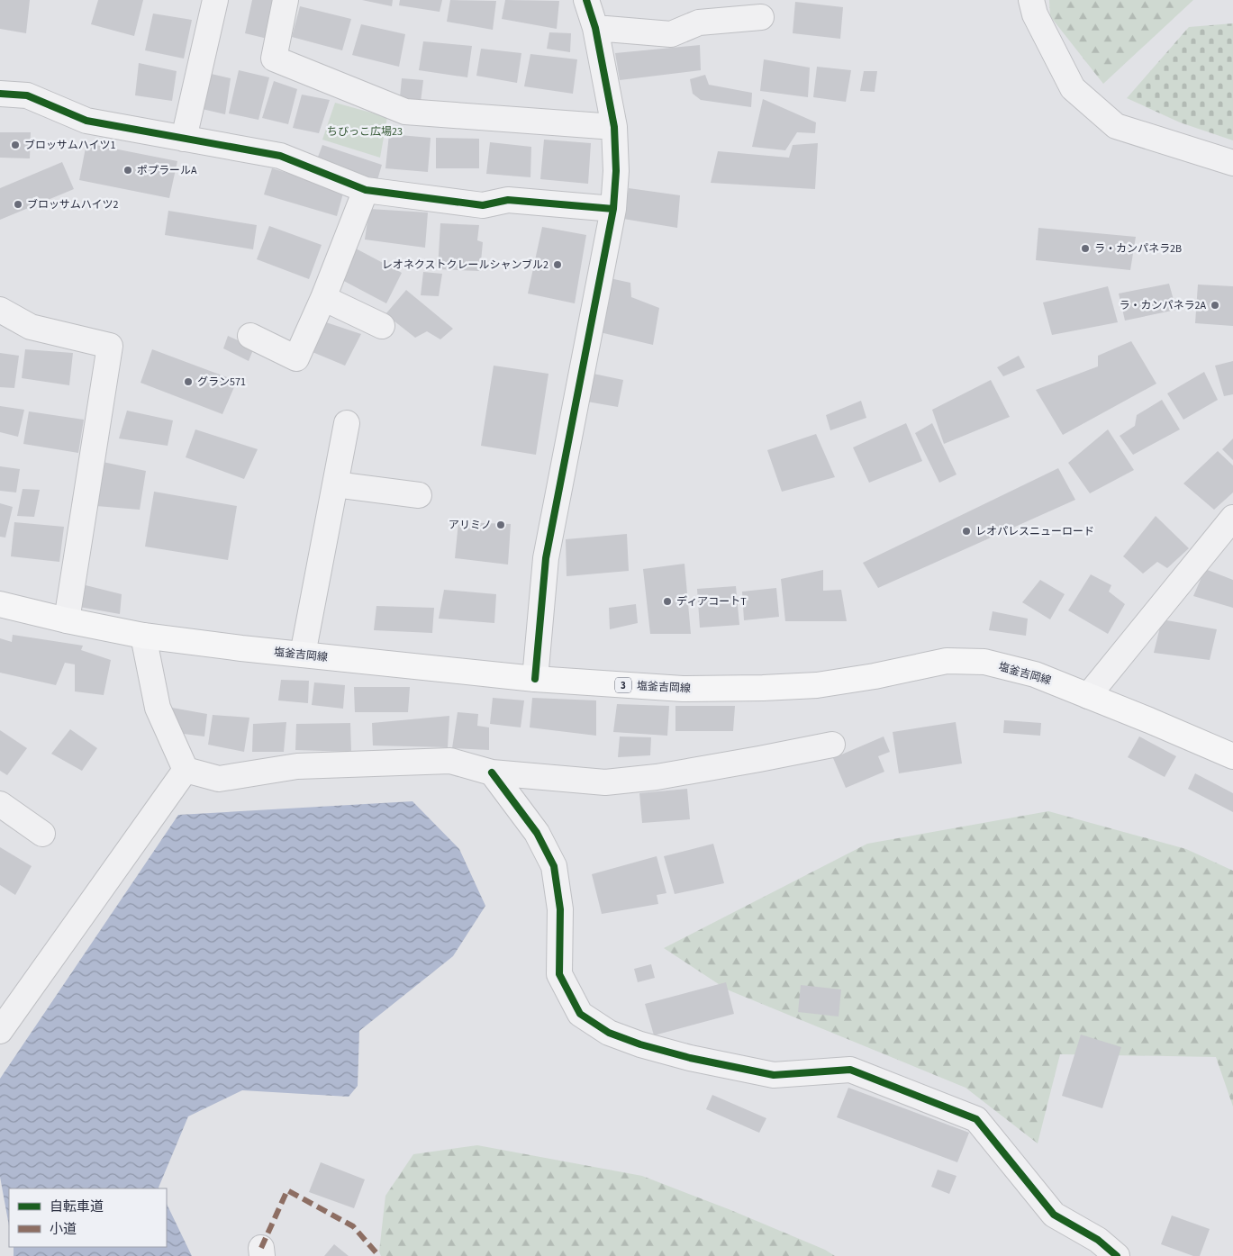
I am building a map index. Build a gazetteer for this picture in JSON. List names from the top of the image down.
{
  "streets": {
    "main road": ["塩釜吉岡線", "3"]
  },
  "parks": ["ちびっこ広場23"],
  "places": [
    "ブロッサムハイツ1",
    "ポプラールA",
    "ブロッサムハイツ2",
    "ラ・カンパネラ2B",
    "レオネクストクレールシャンブル2",
    "ラ・カンパネラ2A",
    "グラン571",
    "アリミノ",
    "レオパレスニューロード",
    "ディアコートT"
  ],
  "legend": ["自転車道", "小道"]
}
